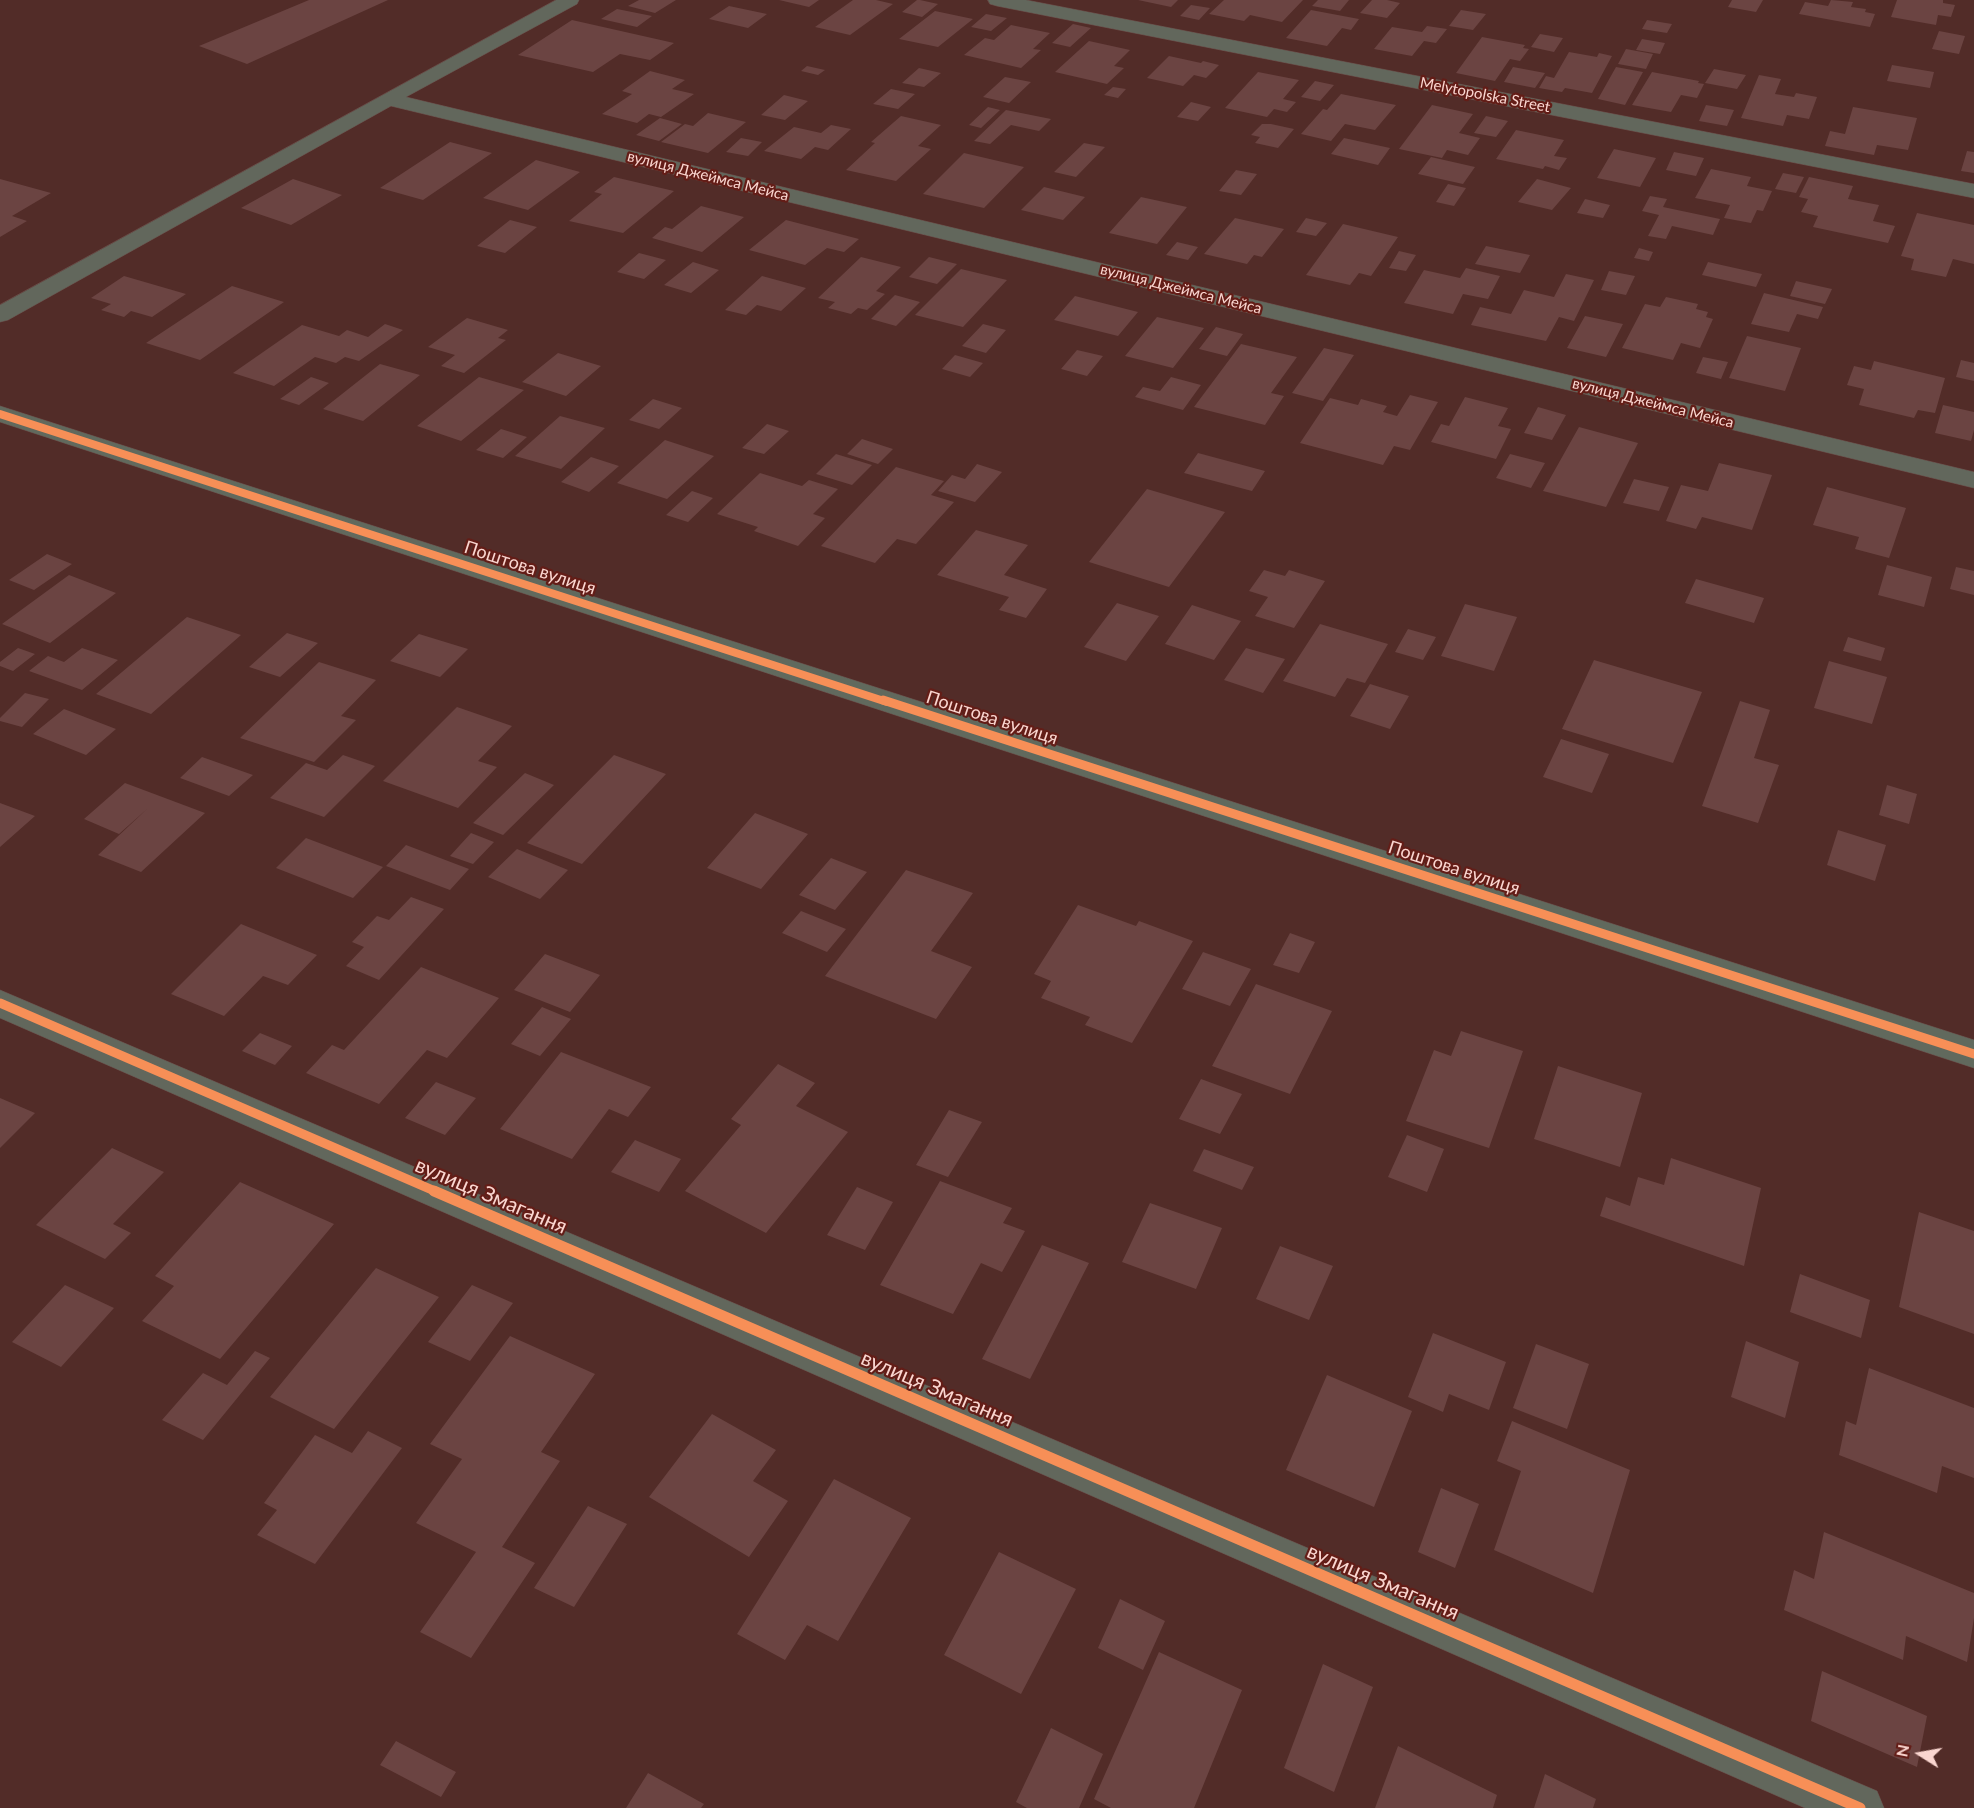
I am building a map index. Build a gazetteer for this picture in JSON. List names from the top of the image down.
{
  "streets": {
    "street": [
      "Melytopolska Street",
      "вулиця Джеймса Мейса",
      "Поштова вулиця",
      "вулиця Змагання"
    ]
  },
  "north": "left"
}
